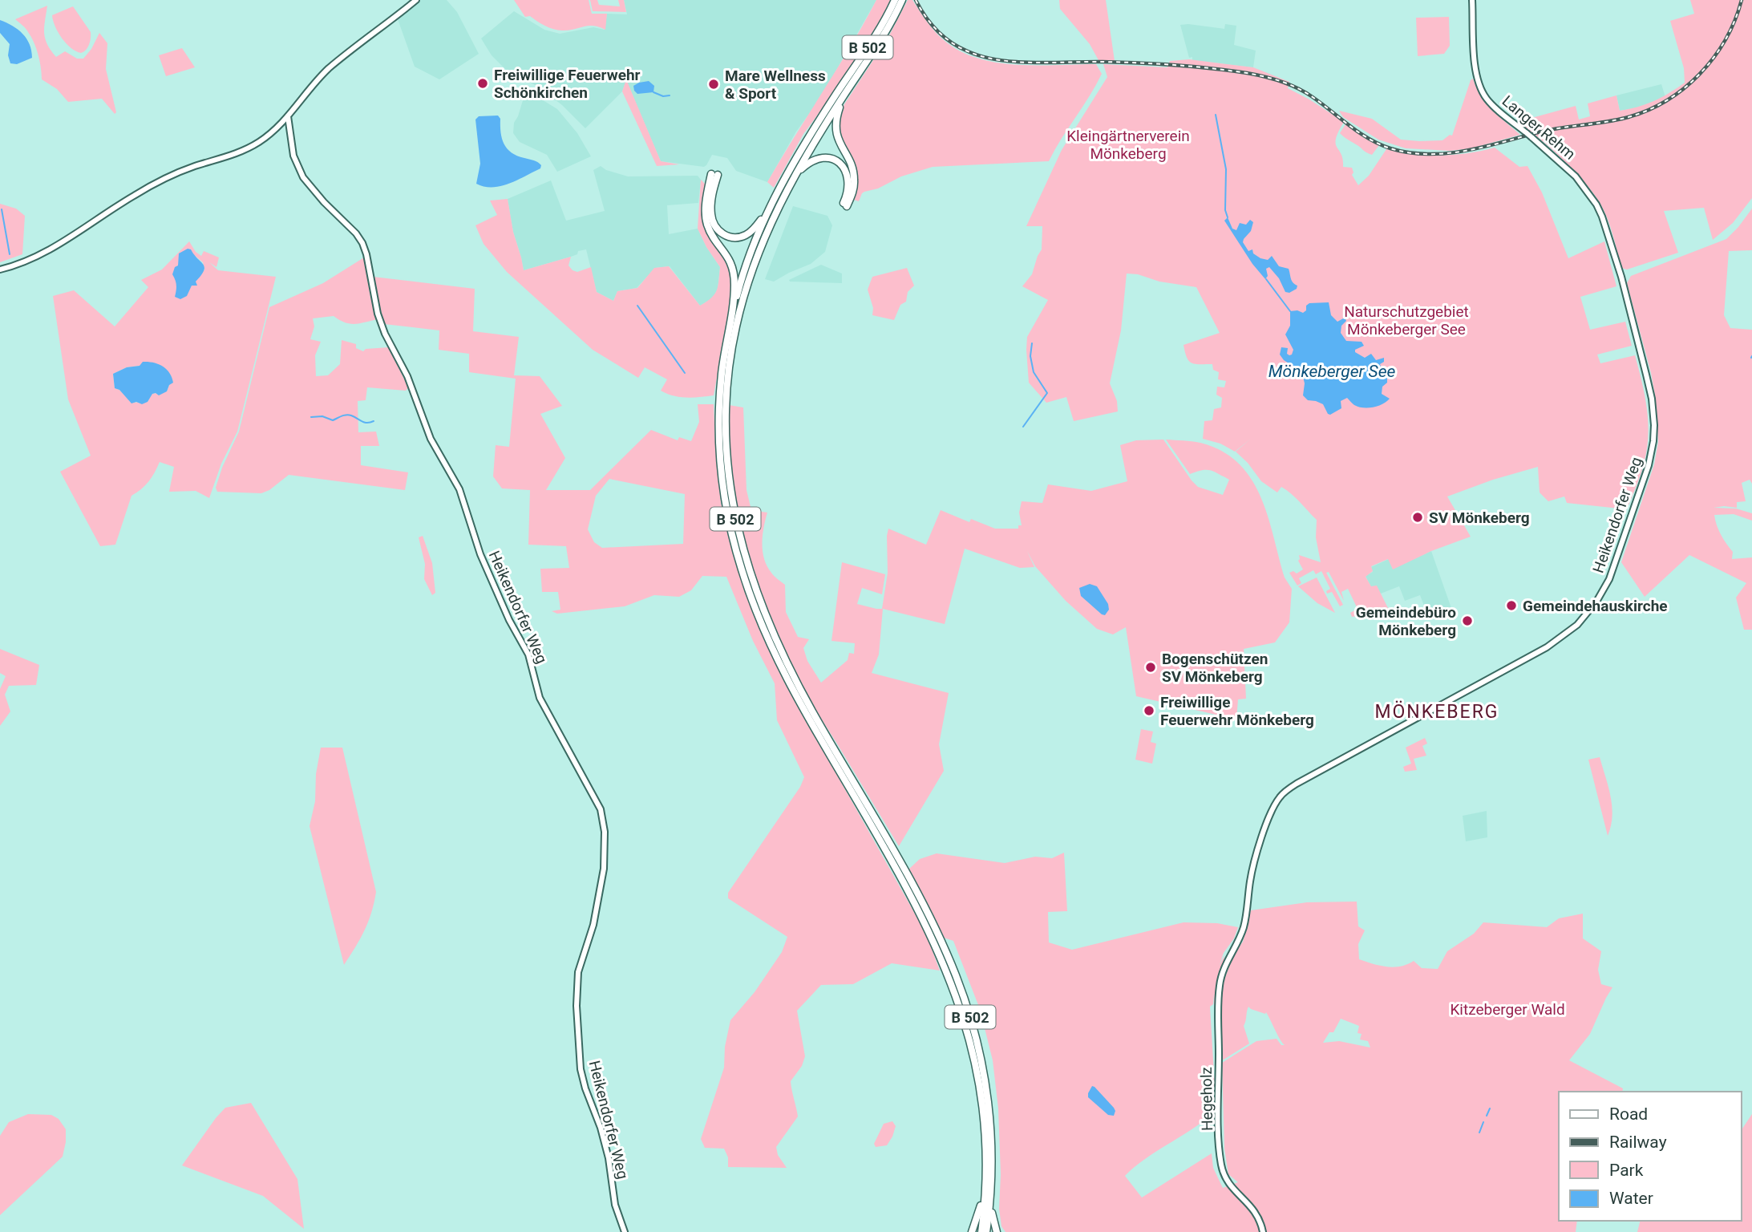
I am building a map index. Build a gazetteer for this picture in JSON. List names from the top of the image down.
{
  "streets": {
    "highway": ["B 502"],
    "street": ["Langer Rehm", "Heikendorfer Weg", "Hegeholz"]
  },
  "crossings": [
    ["Langer Rehm", "Heikendorfer Weg"],
    ["Heikendorfer Weg", "Hegeholz"]
  ],
  "districts": ["MÖNKEBERG"],
  "water": ["Mönkeberger See"],
  "parks": ["Kleingärtnerverein Mönkeberg", "Naturschutzgebiet Mönkeberger See", "Kitzeberger Wald"],
  "places": [
    "Freiwillige Feuerwehr Schönkirchen",
    "Mare Wellness & Sport",
    "SV Mönkeberg",
    "Gemeindehauskirche",
    "Gemeindebüro Mönkeberg",
    "Bogenschützen SV Mönkeberg",
    "Freiwillige Feuerwehr Mönkeberg"
  ],
  "legend": [
    "Road",
    "Railway",
    "Park",
    "Water"
  ]
}
